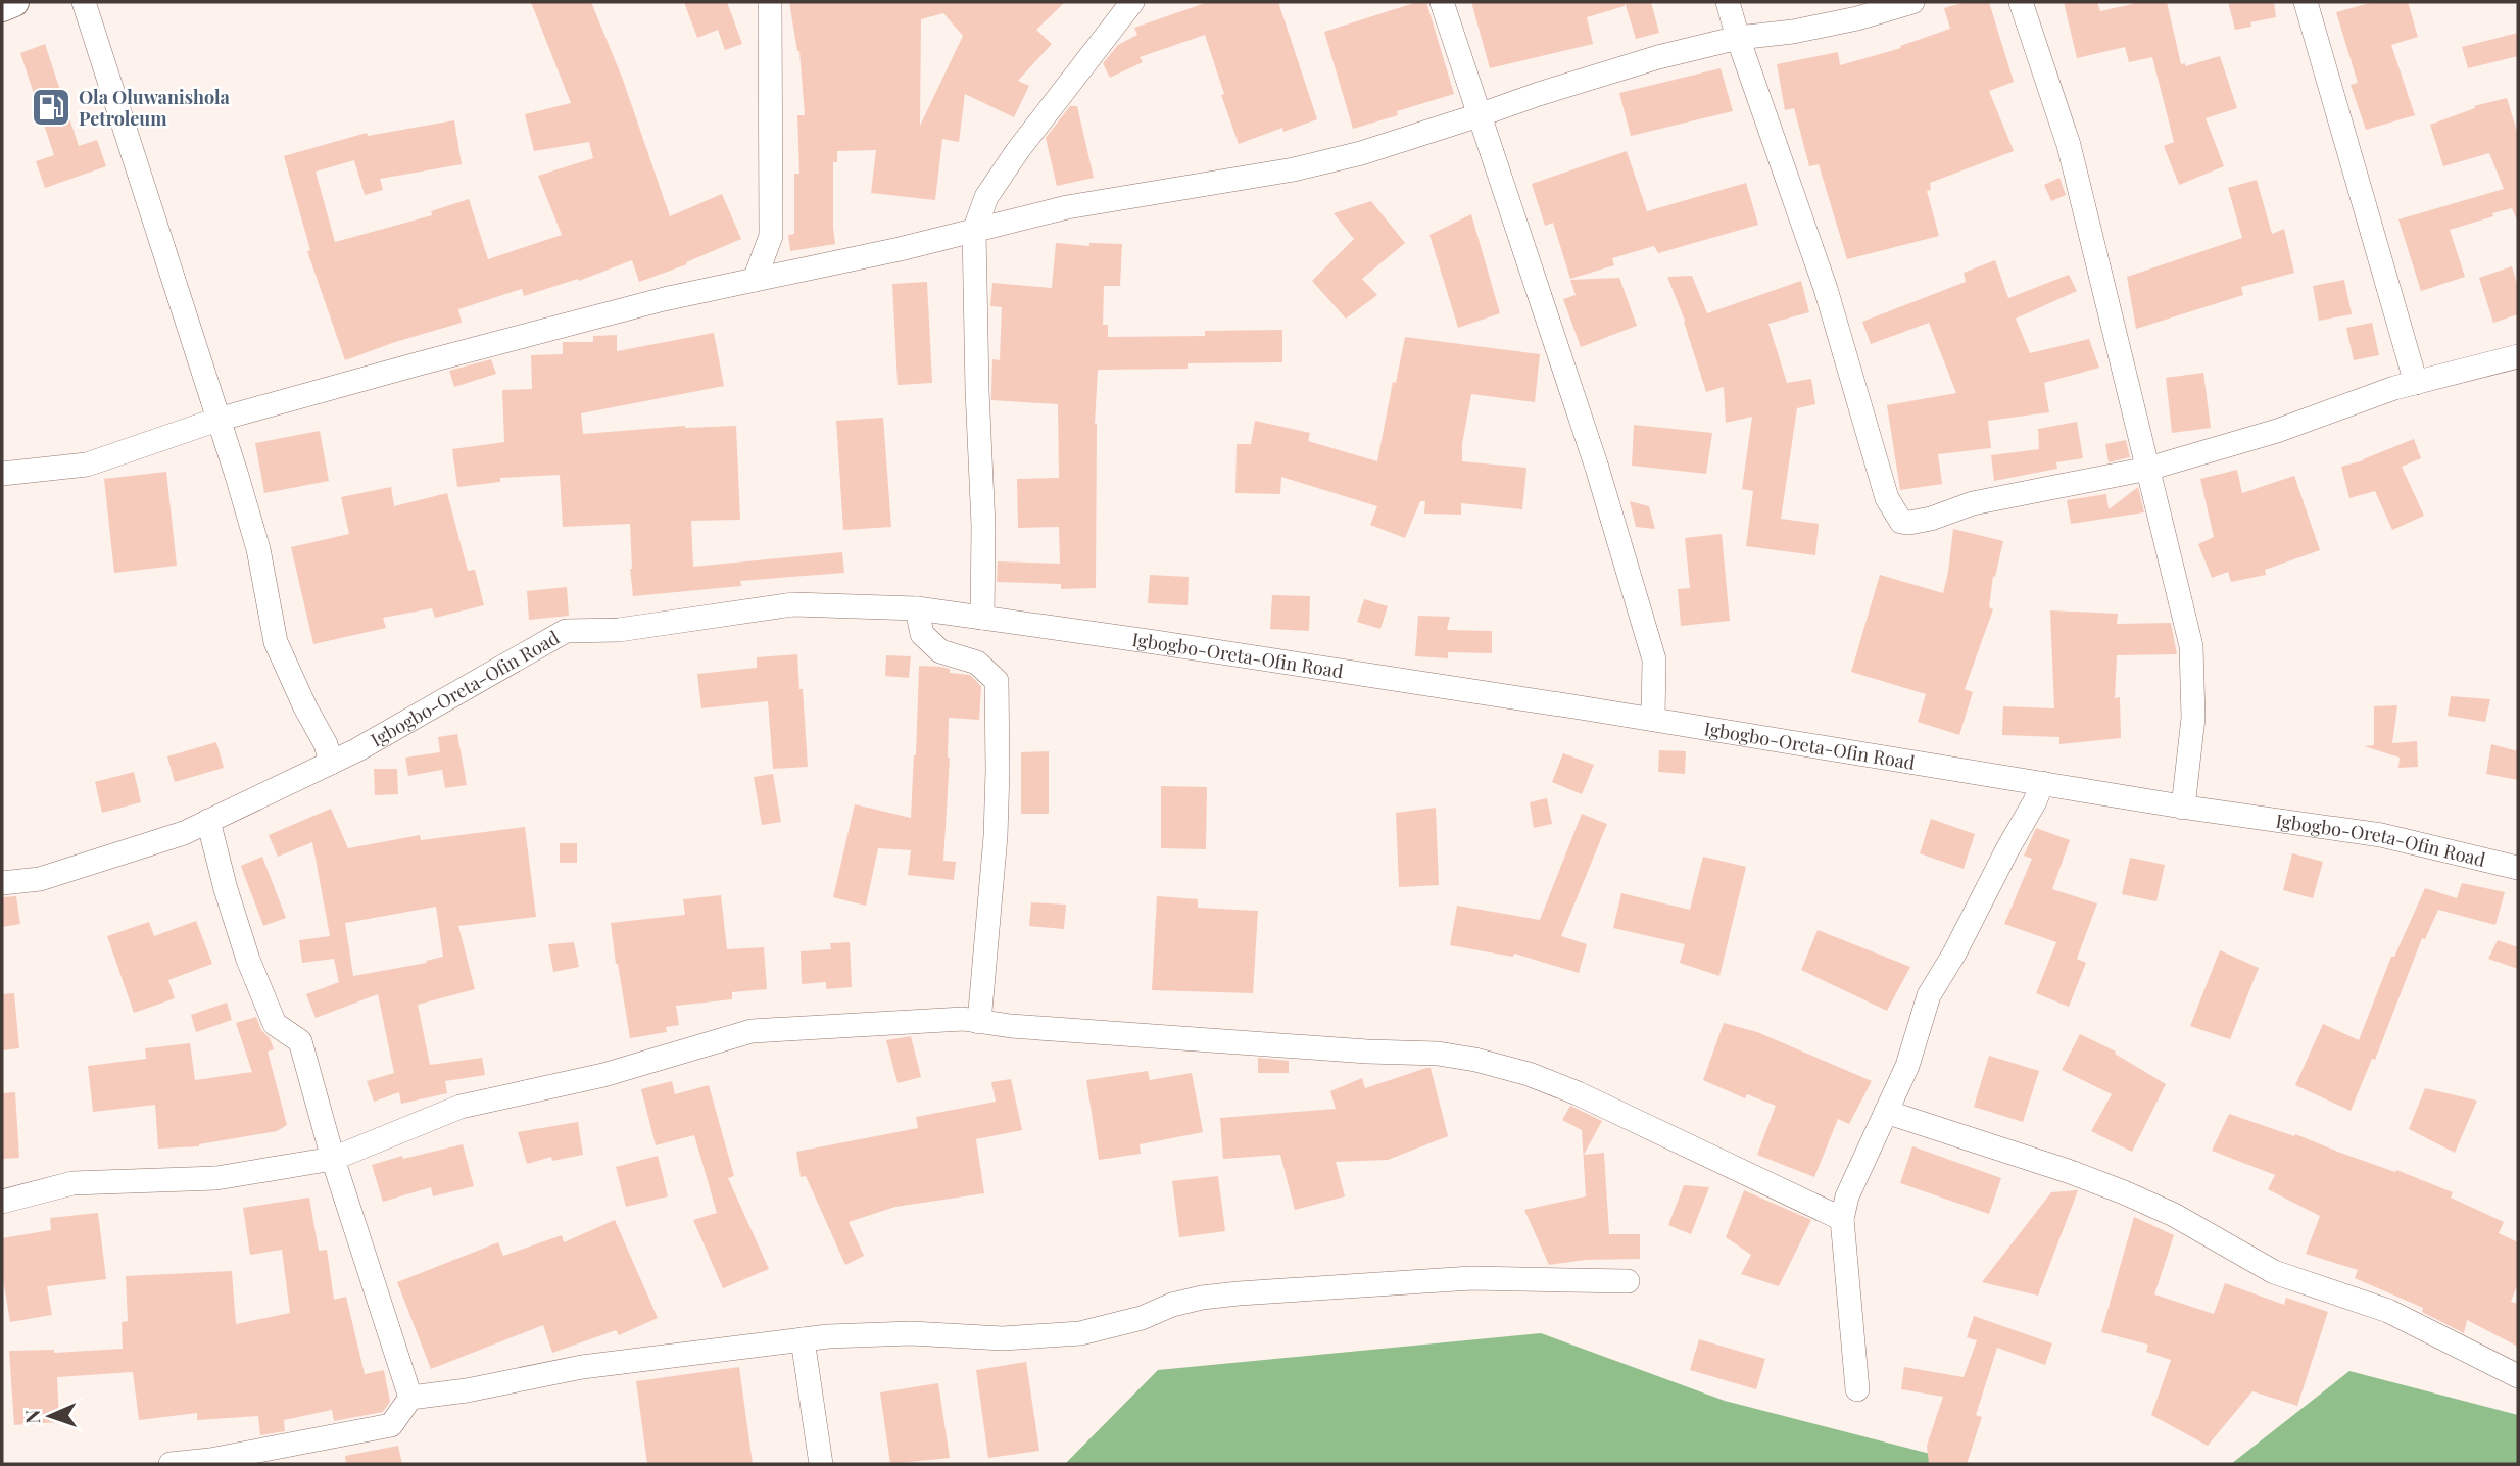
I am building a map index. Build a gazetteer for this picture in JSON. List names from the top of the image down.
{
  "streets": {
    "street": ["Igbogbo-Oreta-Ofin Road"]
  },
  "places": {
    "fuel station": ["Ola Oluwanishola Petroleum"]
  },
  "north": "left"
}
